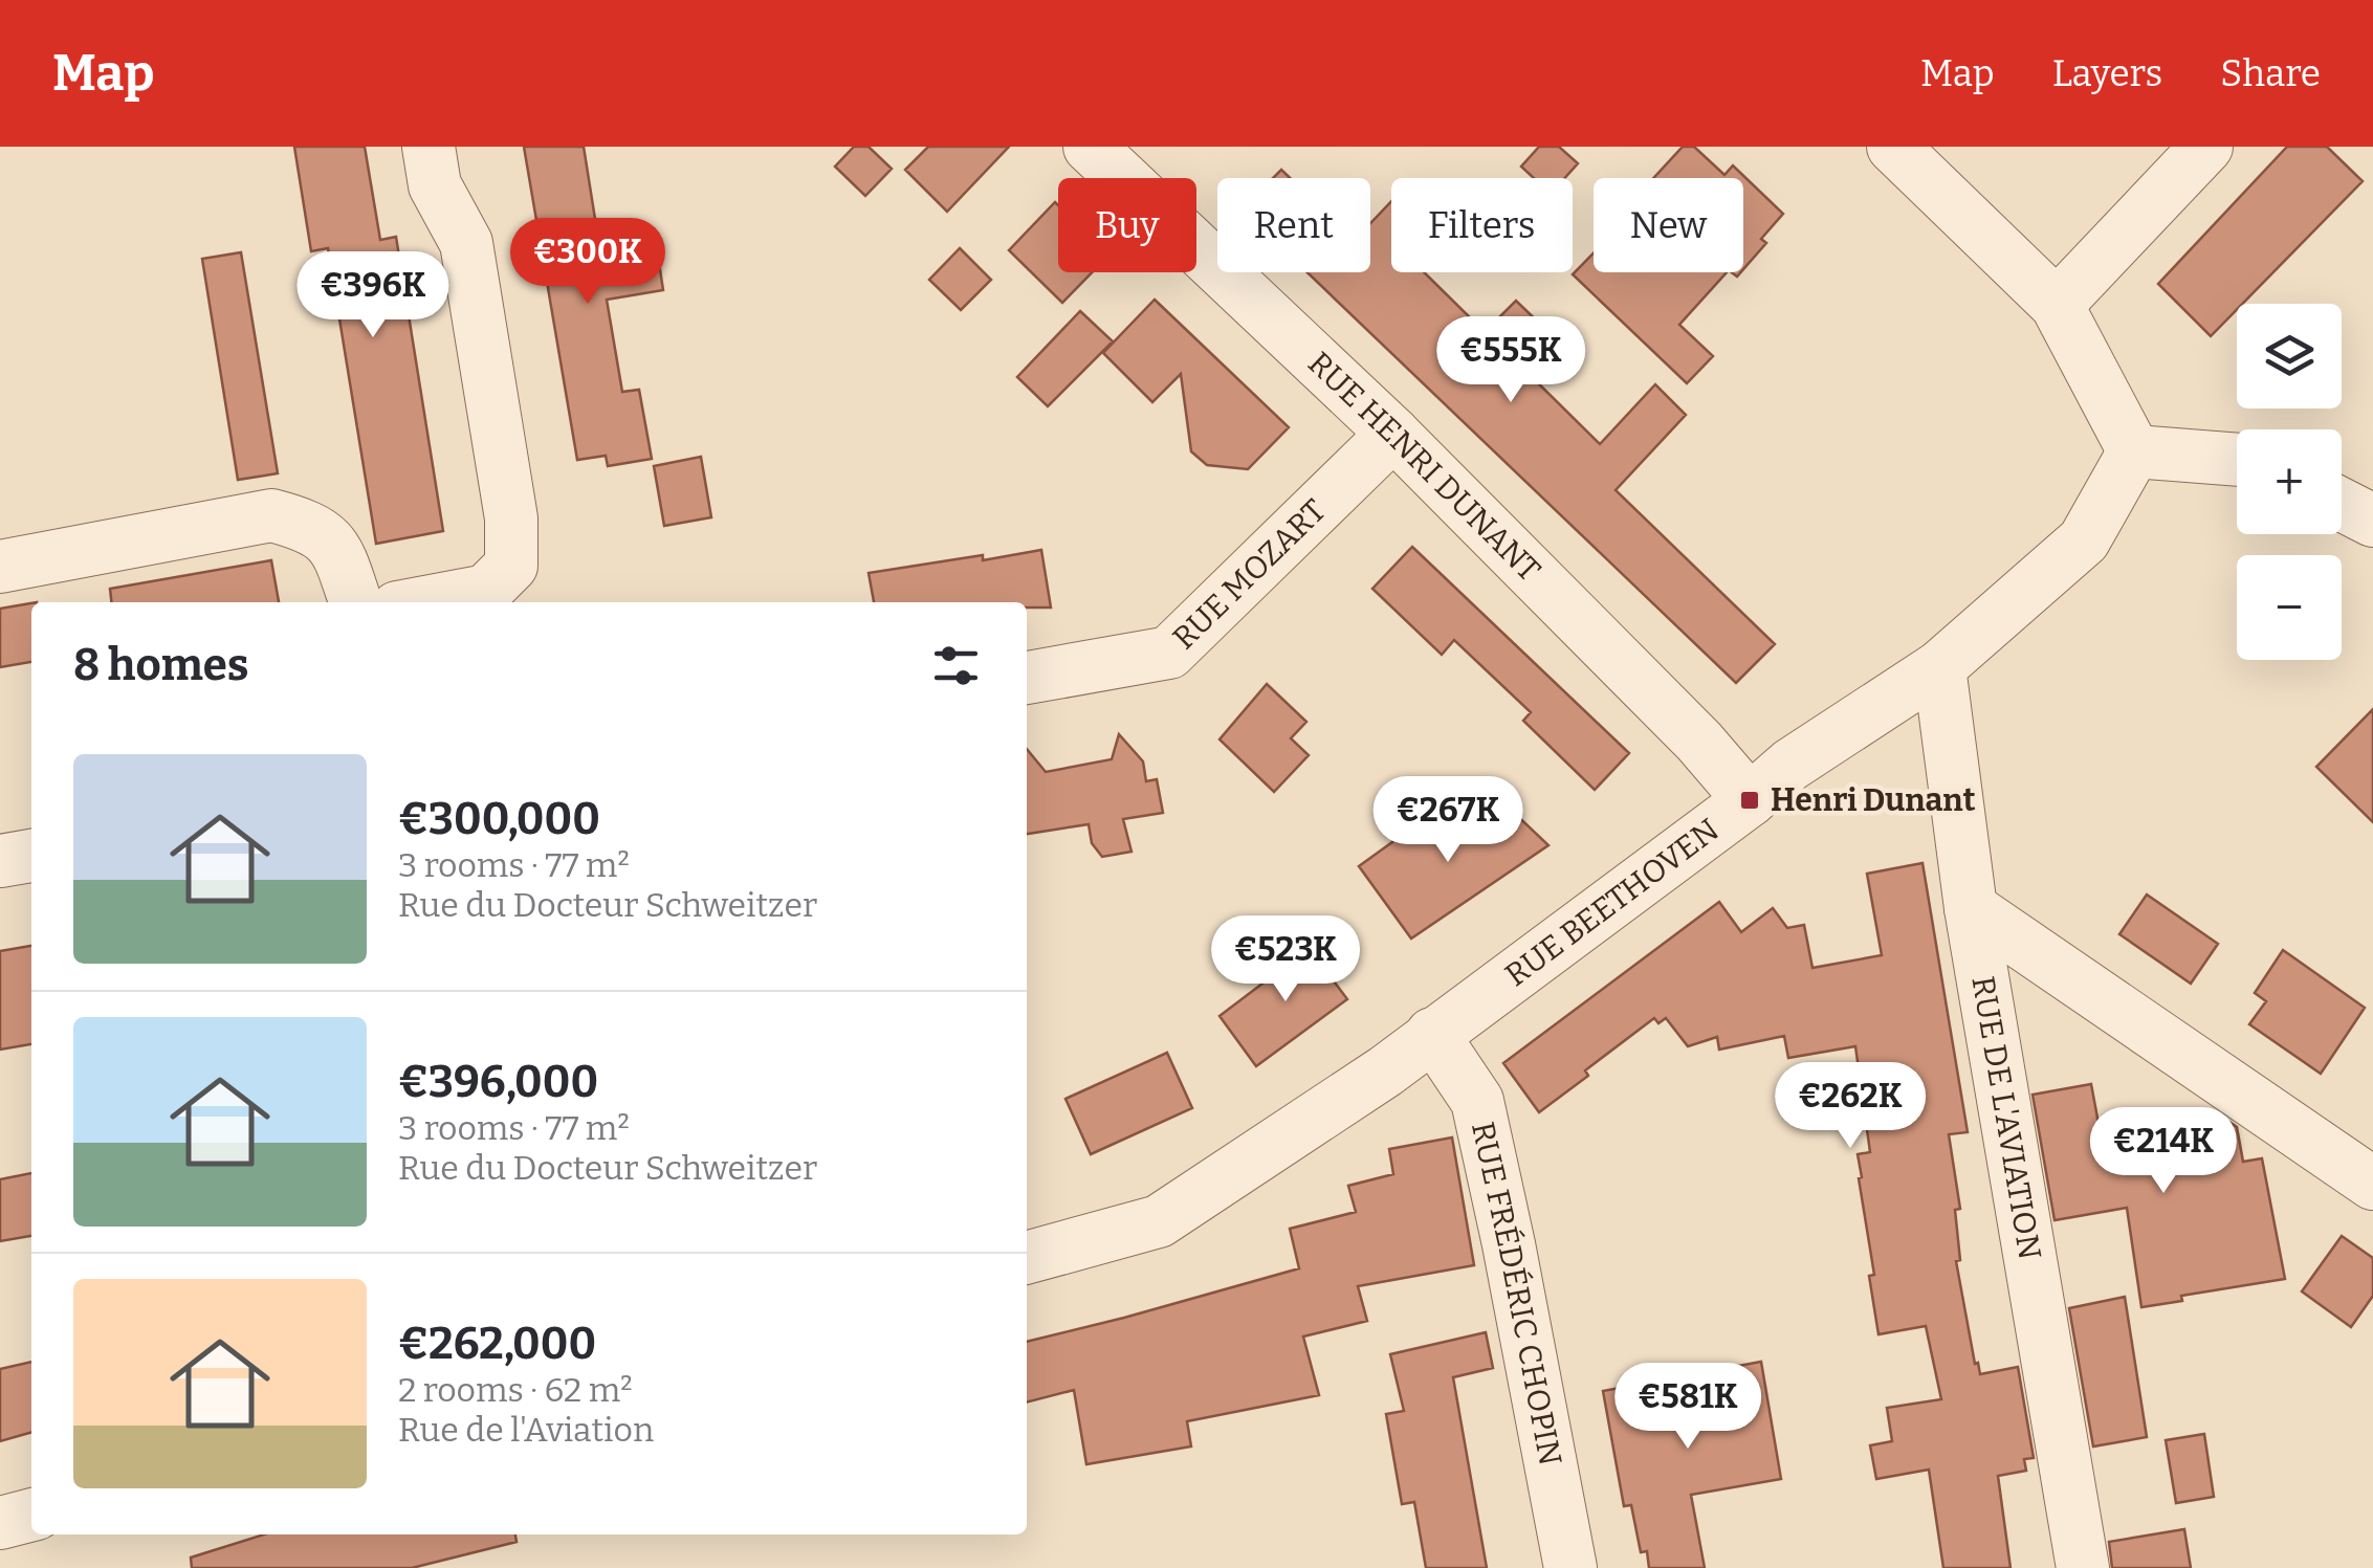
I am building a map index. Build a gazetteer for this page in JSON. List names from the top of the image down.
{
  "streets": {
    "street": [
      "RUE HENRI DUNANT",
      "RUE MOZART",
      "RUE BEETHOVEN",
      "RUE DE L'AVIATION",
      "RUE FRÉDÉRIC CHOPIN"
    ]
  },
  "crossings": [
    ["RUE HENRI DUNANT", "RUE MOZART"],
    ["RUE HENRI DUNANT", "RUE BEETHOVEN"],
    ["RUE BEETHOVEN", "RUE DE L'AVIATION"],
    ["RUE BEETHOVEN", "RUE FRÉDÉRIC CHOPIN"]
  ],
  "places": {
    "transit": ["Henri Dunant"]
  },
  "page": {
    "header": "Map",
    "nav": ["Map", "Layers", "Share"],
    "chip": [
      "Buy",
      "Rent",
      "Filters",
      "New"
    ],
    "price": [
      "€300K",
      "€396K",
      "€555K",
      "€267K",
      "€523K",
      "€262K",
      "€214K",
      "€581K"
    ],
    "map_buttons": ["+", "−"],
    "heading": "8 homes",
    "list": [
      {
        "name": "€300,000",
        "note": "3 rooms · 77 m² · Rue du Docteur Schweitzer"
      },
      {
        "name": "€396,000",
        "note": "3 rooms · 77 m² · Rue du Docteur Schweitzer"
      },
      {
        "name": "€262,000",
        "note": "2 rooms · 62 m² · Rue de l'Aviation"
      }
    ]
  }
}
